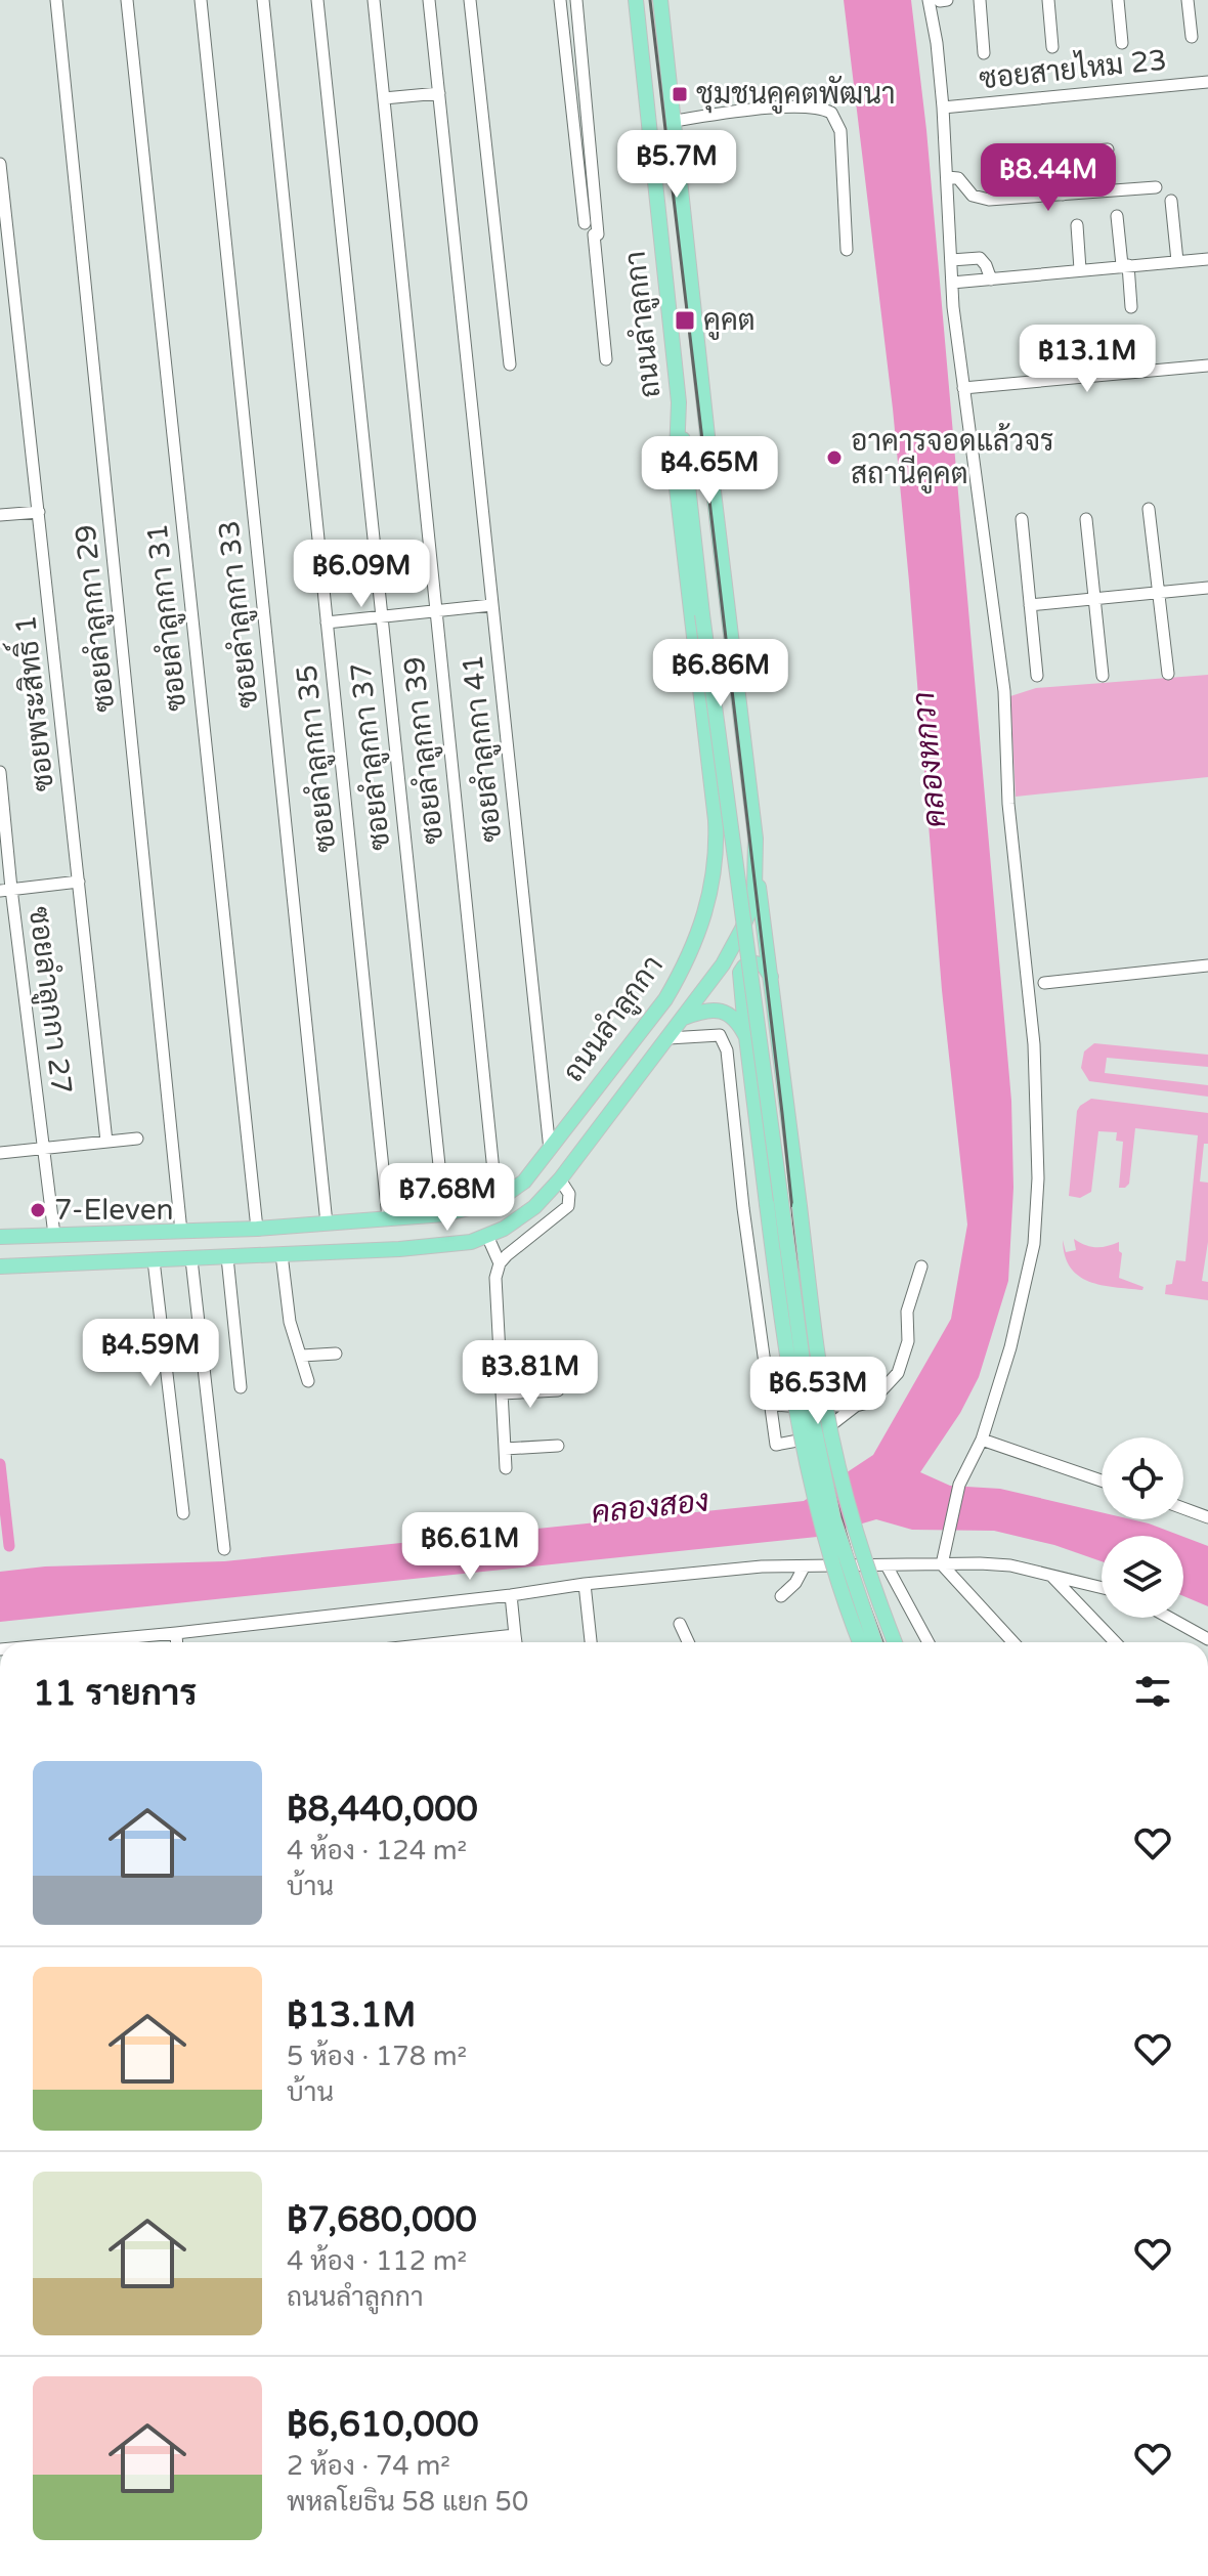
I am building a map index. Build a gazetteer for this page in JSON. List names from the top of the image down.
{
  "streets": {
    "main road": ["ถนนลำลูกกา"],
    "street": [
      "ซอยสายไหม 23",
      "ซอยลำลูกกา 33",
      "ซอยลำลูกกา 31",
      "ซอยลำลูกกา 29",
      "ซอยพระสิทธิ์ 1",
      "ซอยลำลูกกา 41",
      "ซอยลำลูกกา 39",
      "ซอยลำลูกกา 37",
      "ซอยลำลูกกา 35",
      "ซอยลำลูกกา 27"
    ]
  },
  "crossings": [
    ["ถนนลำลูกกา", "ซอยลำลูกกา 33"],
    ["ถนนลำลูกกา", "ซอยลำลูกกา 31"],
    ["ถนนลำลูกกา", "ซอยลำลูกกา 29"],
    ["ถนนลำลูกกา", "ซอยลำลูกกา 41"],
    ["ถนนลำลูกกา", "ซอยลำลูกกา 39"],
    ["ถนนลำลูกกา", "ซอยลำลูกกา 37"],
    ["ถนนลำลูกกา", "ซอยลำลูกกา 35"],
    ["ถนนลำลูกกา", "ซอยลำลูกกา 27"]
  ],
  "water": ["คลองหกวา", "คลองสอง"],
  "places": {
    "transit": ["ชุมชนคูคตพัฒนา", "คูคต"],
    "other": ["อาคารจอดแล้วจร สถานีคูคต", "7-Eleven"]
  },
  "page": {
    "price": [
      "฿5.7M",
      "฿8.44M",
      "฿13.1M",
      "฿4.65M",
      "฿6.09M",
      "฿6.86M",
      "฿7.68M",
      "฿4.59M",
      "฿3.81M",
      "฿6.53M",
      "฿6.61M"
    ],
    "heading": "11 รายการ",
    "list": [
      {
        "name": "฿8,440,000",
        "note": "4 ห้อง · 124 m² · บ้าน"
      },
      {
        "name": "฿13.1M",
        "note": "5 ห้อง · 178 m² · บ้าน"
      },
      {
        "name": "฿7,680,000",
        "note": "4 ห้อง · 112 m² · ถนนลำลูกกา"
      },
      {
        "name": "฿6,610,000",
        "note": "2 ห้อง · 74 m² · พหลโยธิน 58 แยก 50"
      }
    ]
  }
}
